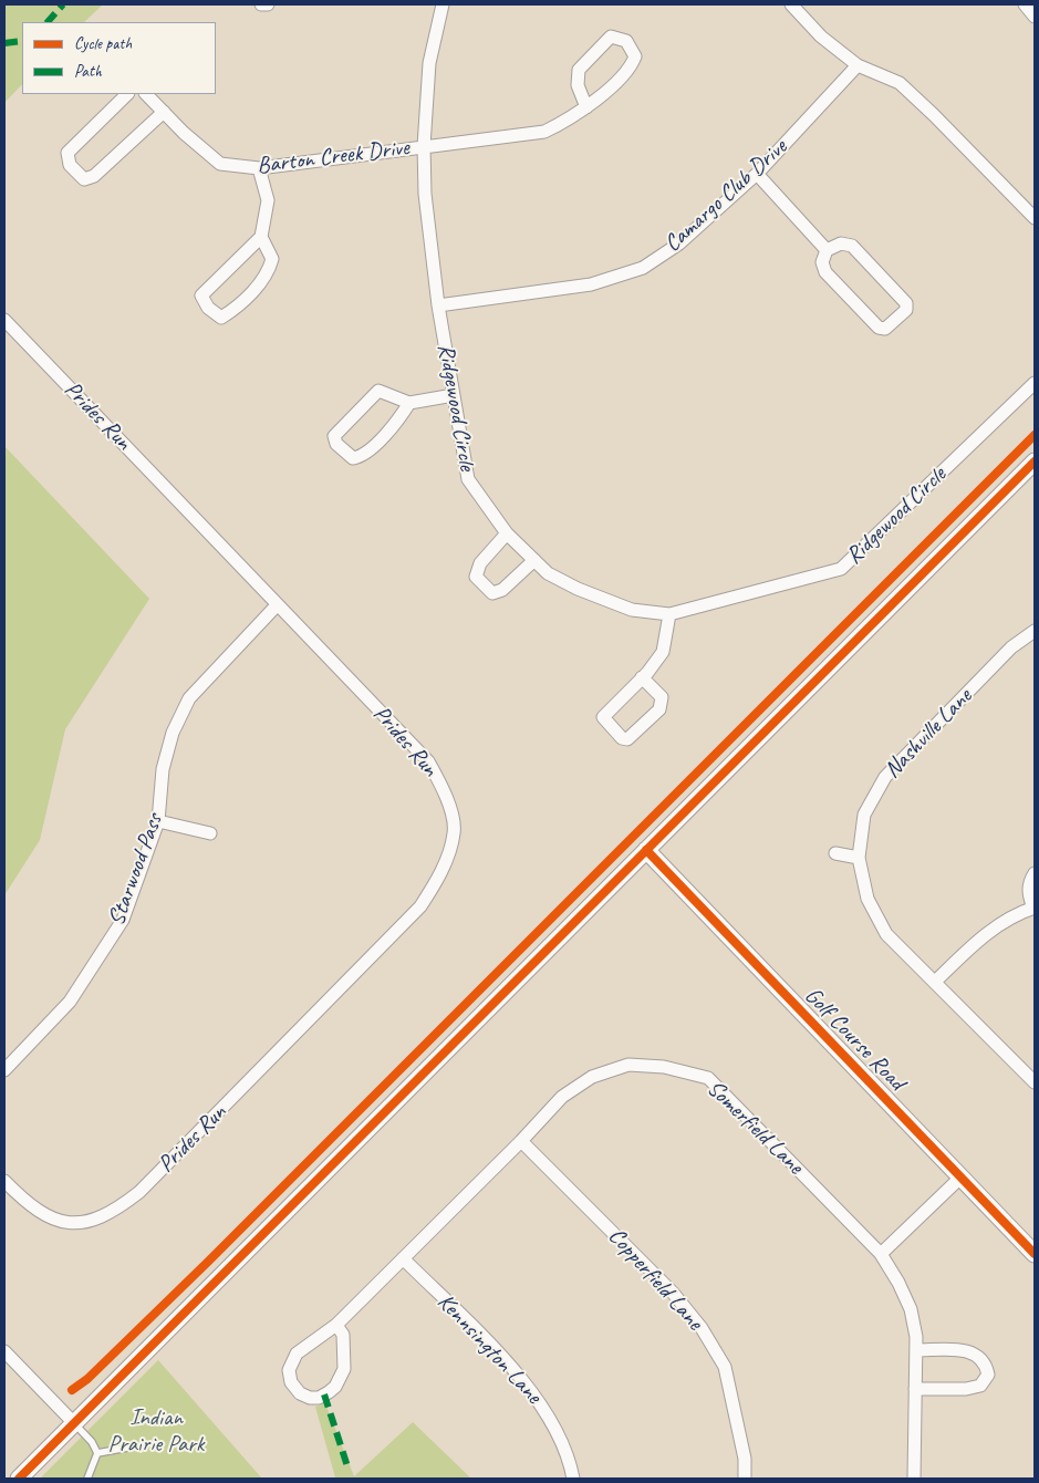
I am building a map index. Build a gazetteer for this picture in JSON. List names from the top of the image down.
{
  "streets": {
    "street": [
      "Barton Creek Drive",
      "Camargo Club Drive",
      "Ridgewood Circle",
      "Prides Run",
      "Nashville Lane",
      "Starwood Pass",
      "Golf Course Road",
      "Somerfield Lane",
      "Copperfield Lane",
      "Kennsington Lane"
    ]
  },
  "crossings": [
    ["Barton Creek Drive", "Ridgewood Circle"],
    ["Camargo Club Drive", "Ridgewood Circle"],
    ["Prides Run", "Starwood Pass"],
    ["Somerfield Lane", "Copperfield Lane"],
    ["Somerfield Lane", "Kennsington Lane"]
  ],
  "parks": ["Indian Prairie Park"],
  "legend": ["Cycle path", "Path"]
}
